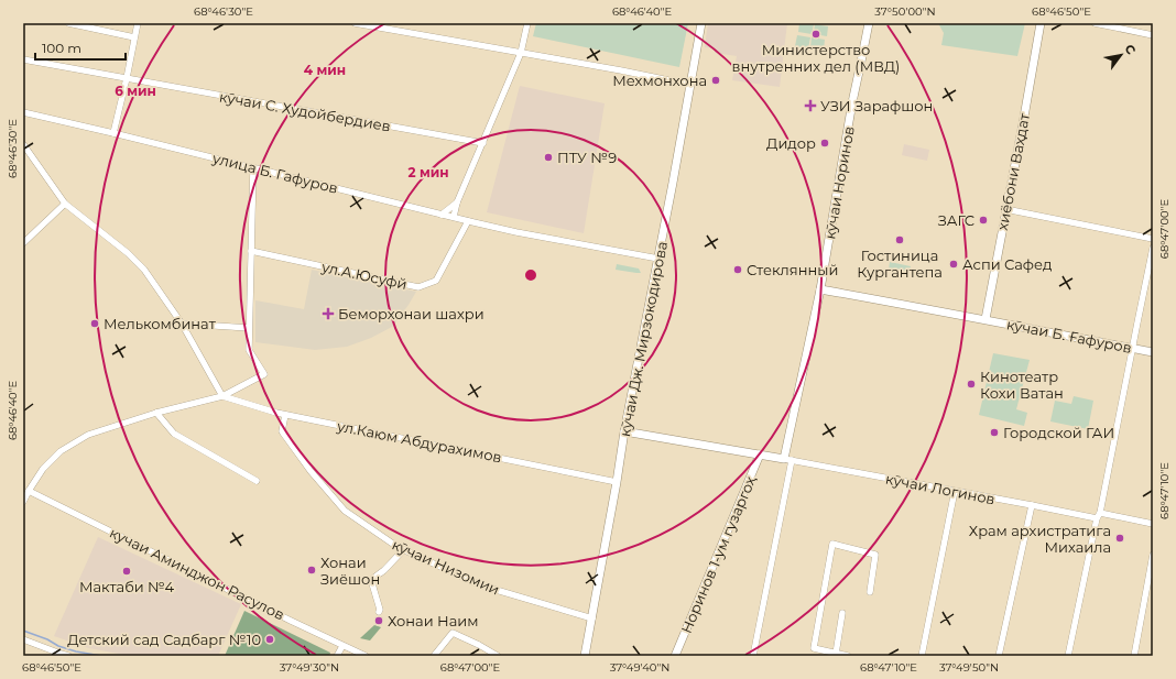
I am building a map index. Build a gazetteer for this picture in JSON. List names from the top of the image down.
{
  "streets": {
    "street": [
      "кӯчаи С. Худойбердиев",
      "хиёбони Ваҳдат",
      "улица Б. Гафуров",
      "кӯчаи Норинов",
      "ул.А.Юсуфй",
      "кӯчаи Б. Ғафуров",
      "кӯчаи Дж. Мирзокодирова",
      "ул.Каюм Абдурахимов",
      "кӯчаи Логинов",
      "Норинов 1-ум гузаргоҳ",
      "кӯчаи Низомии",
      "кучаи Аминджон Расулов"
    ]
  },
  "crossings": [
    ["хиёбони Ваҳдат", "кӯчаи Б. Ғафуров"],
    ["улица Б. Гафуров", "ул.А.Юсуфй"],
    ["улица Б. Гафуров", "кӯчаи Дж. Мирзокодирова"],
    ["кӯчаи Норинов", "кӯчаи Б. Ғафуров"],
    ["кӯчаи Норинов", "кӯчаи Логинов"],
    ["кӯчаи Дж. Мирзокодирова", "ул.Каюм Абдурахимов"],
    ["кӯчаи Дж. Мирзокодирова", "кӯчаи Низомии"],
    ["ул.Каюм Абдурахимов", "кӯчаи Низомии"]
  ],
  "places": {
    "other": [
      "Министерство внутренних дел (МВД)",
      "Мехмонхона",
      "Дидор",
      "ПТУ №9",
      "ЗАГС",
      "Гостиница Кургантепа",
      "Аспи Сафед",
      "Стеклянный",
      "Мелькомбинат",
      "Кинотеатр Кохи Ватан",
      "Городской ГАИ",
      "Храм архистратига Михаила",
      "Хонаи Зиёшон",
      "Мактаби №4",
      "Хонаи Наим",
      "Детский сад Садбарг №10"
    ],
    "health": ["УЗИ Зарафшон", "Беморхонаи шахри"]
  },
  "scale_bar": "100 m",
  "north": "top right",
  "coordinates": [
    "68°46'30\"E",
    "68°46'40\"E",
    "37°50'00\"N",
    "68°46'50\"E",
    "68°47'00\"E",
    "68°47'10\"E",
    "37°49'30\"N",
    "37°49'40\"N",
    "37°49'50\"N"
  ],
  "rings": ["4 мин", "6 мин", "2 мин"]
}
